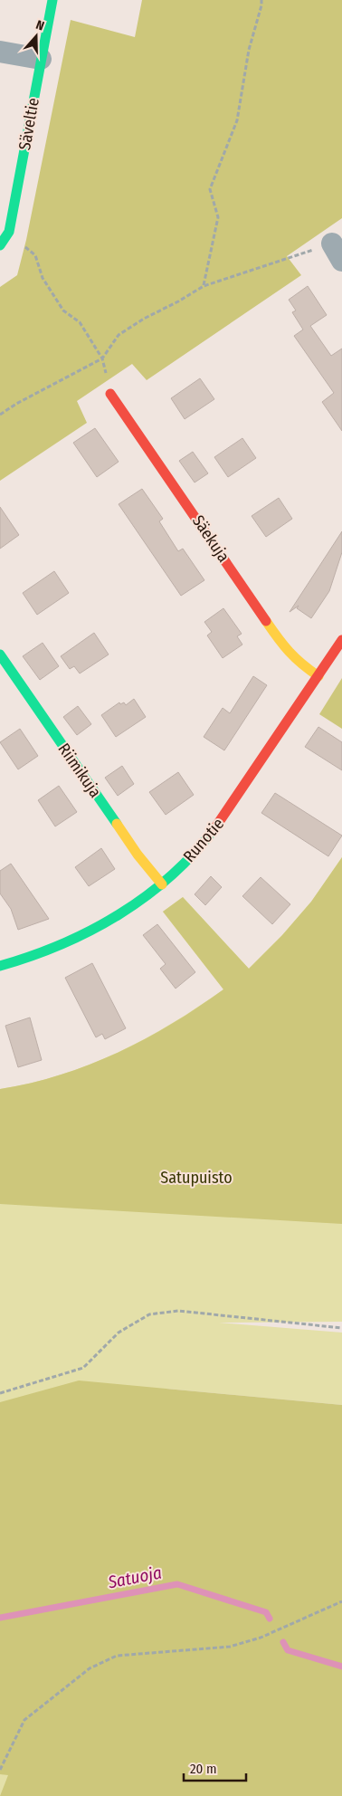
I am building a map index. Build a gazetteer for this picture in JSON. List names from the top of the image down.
{
  "streets": {
    "street": [
      "Säveltie",
      "Säekuja",
      "Riimikuja",
      "Runotie"
    ]
  },
  "crossings": [
    ["Säekuja", "Runotie"],
    ["Riimikuja", "Runotie"]
  ],
  "water": ["Satuoja"],
  "parks": ["Satupuisto"],
  "scale_bar": "20 m",
  "north": "top"
}
